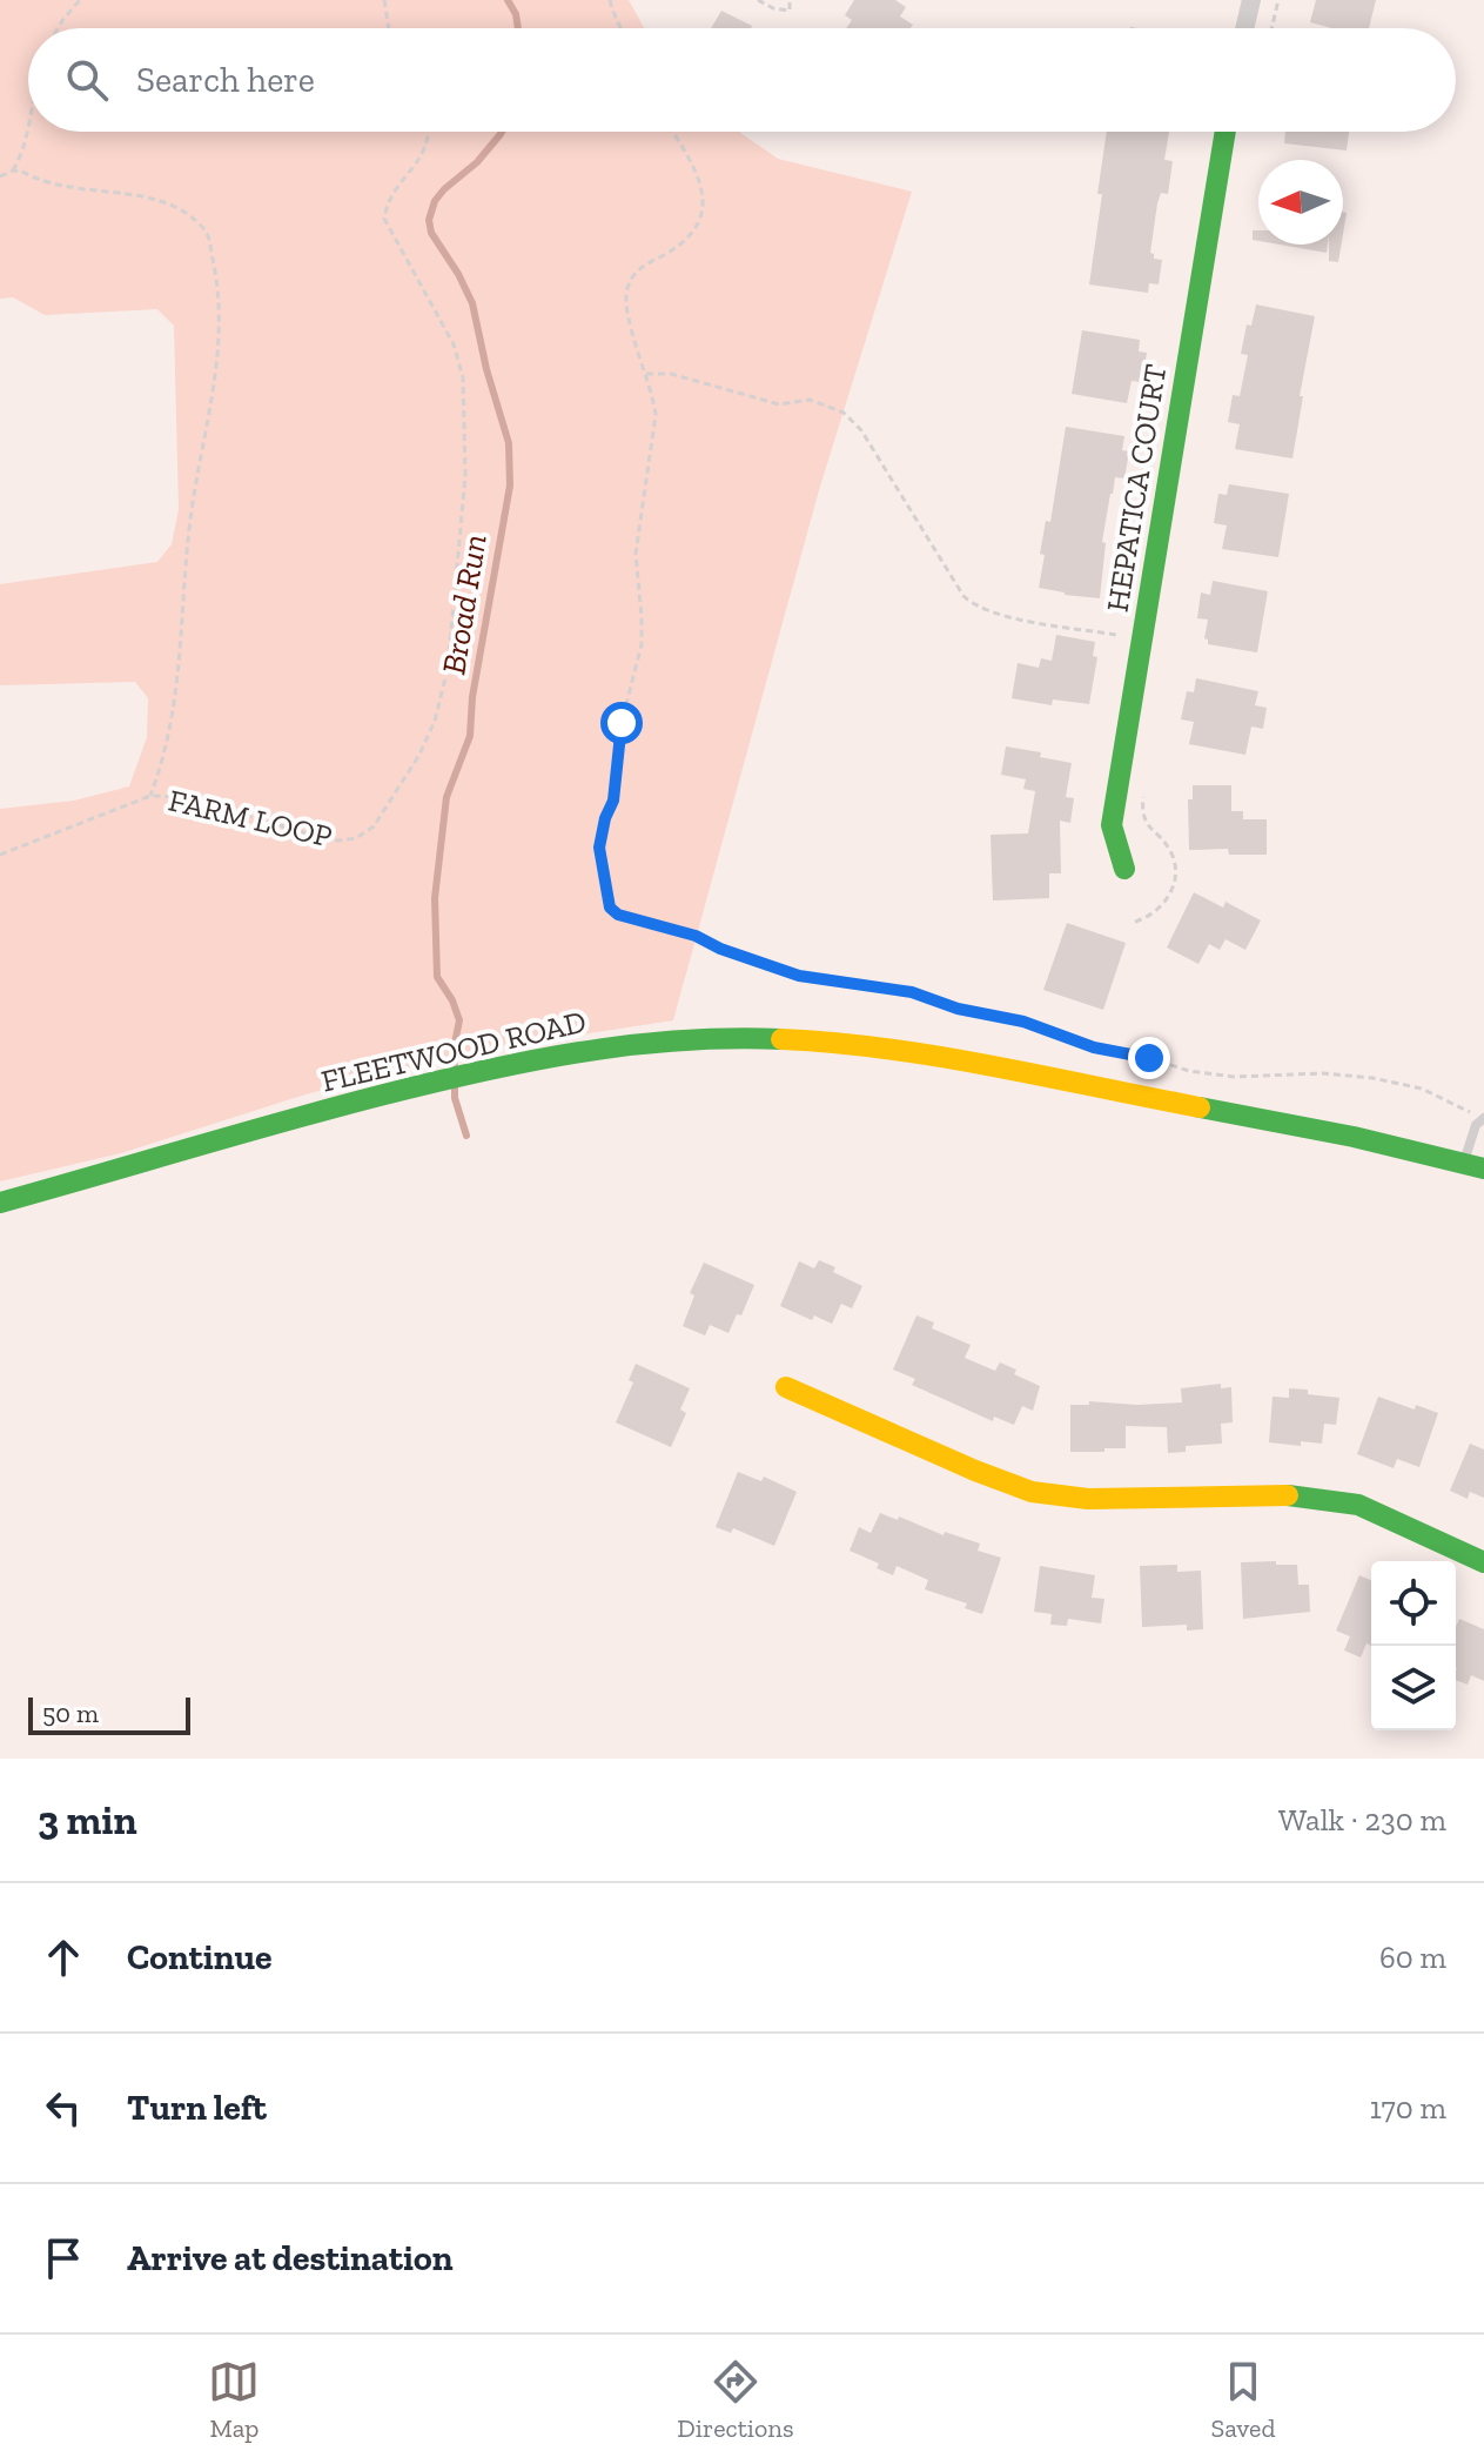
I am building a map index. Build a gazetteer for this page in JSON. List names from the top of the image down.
{
  "streets": {
    "street": ["HEPATICA COURT", "FLEETWOOD ROAD"],
    "path": ["FARM LOOP"]
  },
  "water": ["Broad Run"],
  "scale_bar": "50 m",
  "north": "left",
  "page": {
    "search": "Search here",
    "scale": "50 m",
    "heading": ["3 min", "Walk · 230 m"],
    "list": [
      ["Continue", "60 m"],
      ["Turn left", "170 m"],
      "Arrive at destination"
    ],
    "nav": ["Map", "Directions", "Saved"]
  }
}
